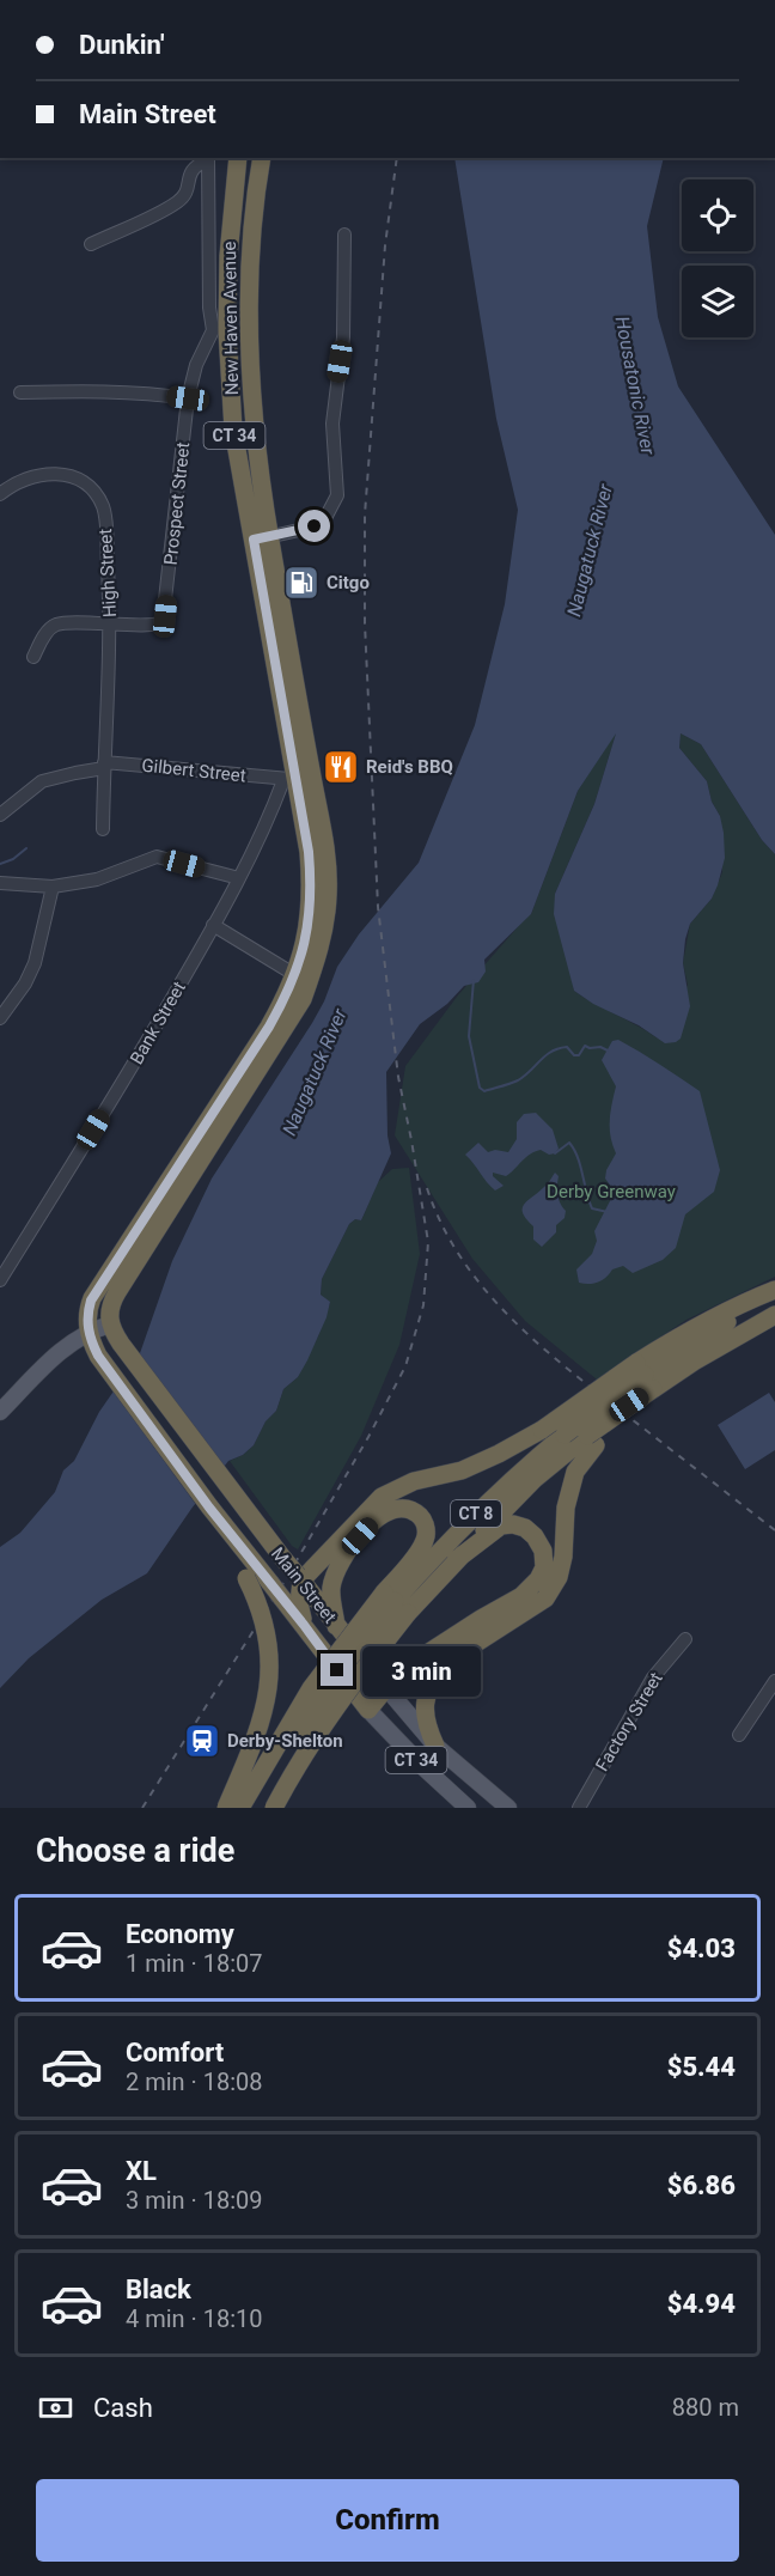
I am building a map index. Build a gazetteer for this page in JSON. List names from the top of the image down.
{
  "streets": {
    "highway": [
      "New Haven Avenue",
      "CT 34",
      "CT 8",
      "Main Street"
    ],
    "street": [
      "Prospect Street",
      "High Street",
      "Gilbert Street",
      "Bank Street",
      "Factory Street"
    ]
  },
  "crossings": [
    ["New Haven Avenue", "CT 34"],
    ["New Haven Avenue", "Prospect Street"],
    ["New Haven Avenue", "Gilbert Street"],
    ["New Haven Avenue", "Bank Street"],
    ["CT 34", "Gilbert Street"],
    ["CT 34", "Bank Street"],
    ["CT 34", "Main Street"],
    ["Prospect Street", "High Street"],
    ["High Street", "Gilbert Street"],
    ["Gilbert Street", "Bank Street"]
  ],
  "water": ["Housatonic River", "Naugatuck River"],
  "parks": ["Derby Greenway"],
  "places": {
    "fuel station": ["Citgo"],
    "restaurant": ["Reid's BBQ"],
    "station": ["Derby-Shelton"]
  },
  "page": {
    "banner": ["Dunkin'", "Main Street"],
    "bubble": "3 min",
    "heading": "Choose a ride",
    "list": [
      {
        "name": "Economy",
        "note": "1 min · 18:07",
        "value": "$4.03"
      },
      {
        "name": "Comfort",
        "note": "2 min · 18:08",
        "value": "$5.44"
      },
      {
        "name": "XL",
        "note": "3 min · 18:09",
        "value": "$6.86"
      },
      {
        "name": "Black",
        "note": "4 min · 18:10",
        "value": "$4.94"
      }
    ],
    "pay": ["Cash", "880 m"],
    "buttons": "Confirm"
  }
}
